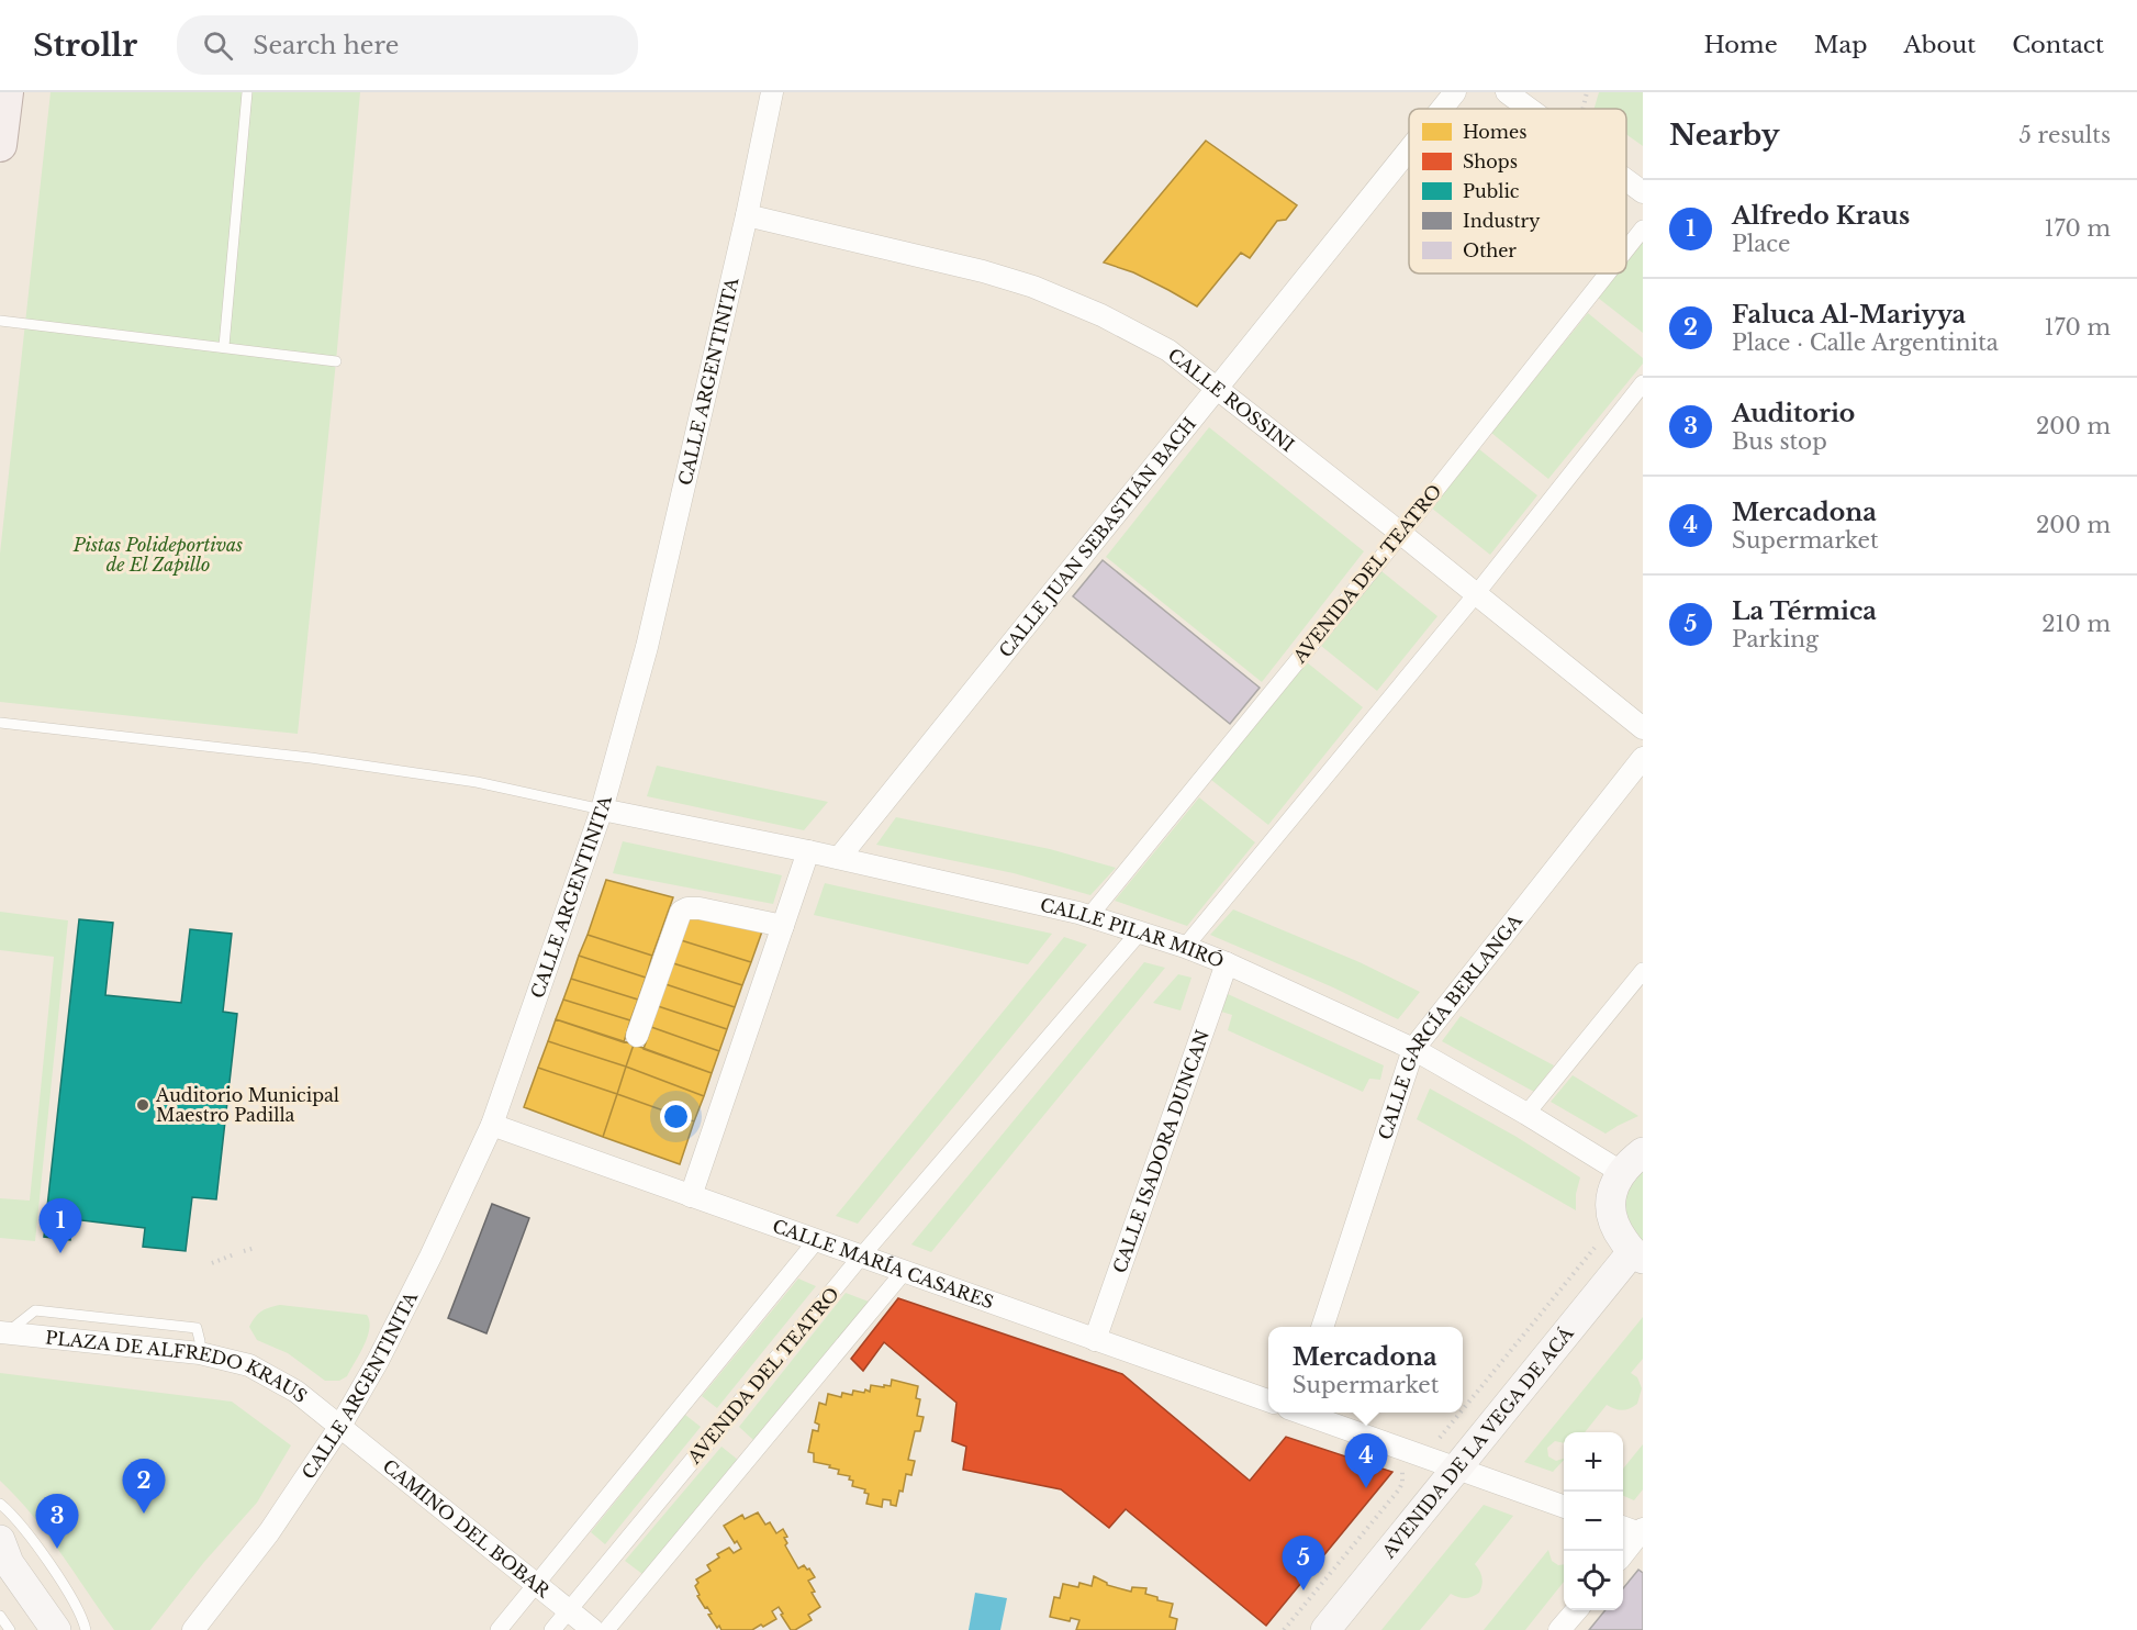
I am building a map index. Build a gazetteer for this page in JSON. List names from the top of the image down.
{
  "streets": {
    "main road": ["AVENIDA DE LA VEGA DE ACÁ"],
    "street": [
      "CALLE ARGENTINITA",
      "CALLE ROSSINI",
      "CALLE JUAN SEBASTIÁN BACH",
      "AVENIDA DEL TEATRO",
      "CALLE PILAR MIRÓ",
      "CALLE GARCÍA BERLANGA",
      "CALLE ISADORA DUNCAN",
      "CALLE MARÍA CASARES",
      "PLAZA DE ALFREDO KRAUS",
      "CAMINO DEL BOBAR"
    ]
  },
  "crossings": [
    ["CALLE ARGENTINITA", "CALLE ROSSINI"],
    ["CALLE ARGENTINITA", "CALLE PILAR MIRÓ"],
    ["CALLE ARGENTINITA", "CALLE MARÍA CASARES"],
    ["CALLE ARGENTINITA", "PLAZA DE ALFREDO KRAUS"],
    ["CALLE ARGENTINITA", "CAMINO DEL BOBAR"],
    ["CALLE ROSSINI", "CALLE JUAN SEBASTIÁN BACH"],
    ["CALLE ROSSINI", "AVENIDA DEL TEATRO"],
    ["CALLE JUAN SEBASTIÁN BACH", "CALLE PILAR MIRÓ"],
    ["AVENIDA DEL TEATRO", "CALLE PILAR MIRÓ"],
    ["AVENIDA DEL TEATRO", "CALLE MARÍA CASARES"],
    ["AVENIDA DEL TEATRO", "CAMINO DEL BOBAR"],
    ["CALLE PILAR MIRÓ", "CALLE GARCÍA BERLANGA"],
    ["CALLE PILAR MIRÓ", "CALLE ISADORA DUNCAN"],
    ["CALLE ISADORA DUNCAN", "CALLE MARÍA CASARES"],
    ["PLAZA DE ALFREDO KRAUS", "CAMINO DEL BOBAR"]
  ],
  "parks": ["Pistas Polideportivas de El Zapillo"],
  "places": ["Auditorio Municipal Maestro Padilla"],
  "legend": [
    "Homes",
    "Shops",
    "Public",
    "Industry",
    "Other"
  ],
  "page": {
    "header": "Strollr",
    "search": "Search here",
    "nav": [
      "Home",
      "Map",
      "About",
      "Contact"
    ],
    "heading": ["Nearby", "5 results"],
    "list": [
      {
        "mark": "1",
        "name": "Alfredo Kraus",
        "note": "Place",
        "value": "170 m"
      },
      {
        "mark": "2",
        "name": "Faluca Al-Mariyya",
        "note": "Place · Calle Argentinita",
        "value": "170 m"
      },
      {
        "mark": "3",
        "name": "Auditorio",
        "note": "Bus stop",
        "value": "200 m"
      },
      {
        "mark": "4",
        "name": "Mercadona",
        "note": "Supermarket",
        "value": "200 m"
      },
      {
        "mark": "5",
        "name": "La Térmica",
        "note": "Parking",
        "value": "210 m"
      }
    ],
    "pins": [
      "1",
      "4",
      "2",
      "3",
      "5"
    ],
    "popup": ["Mercadona", "Supermarket"],
    "map_buttons": ["+", "−"]
  }
}
